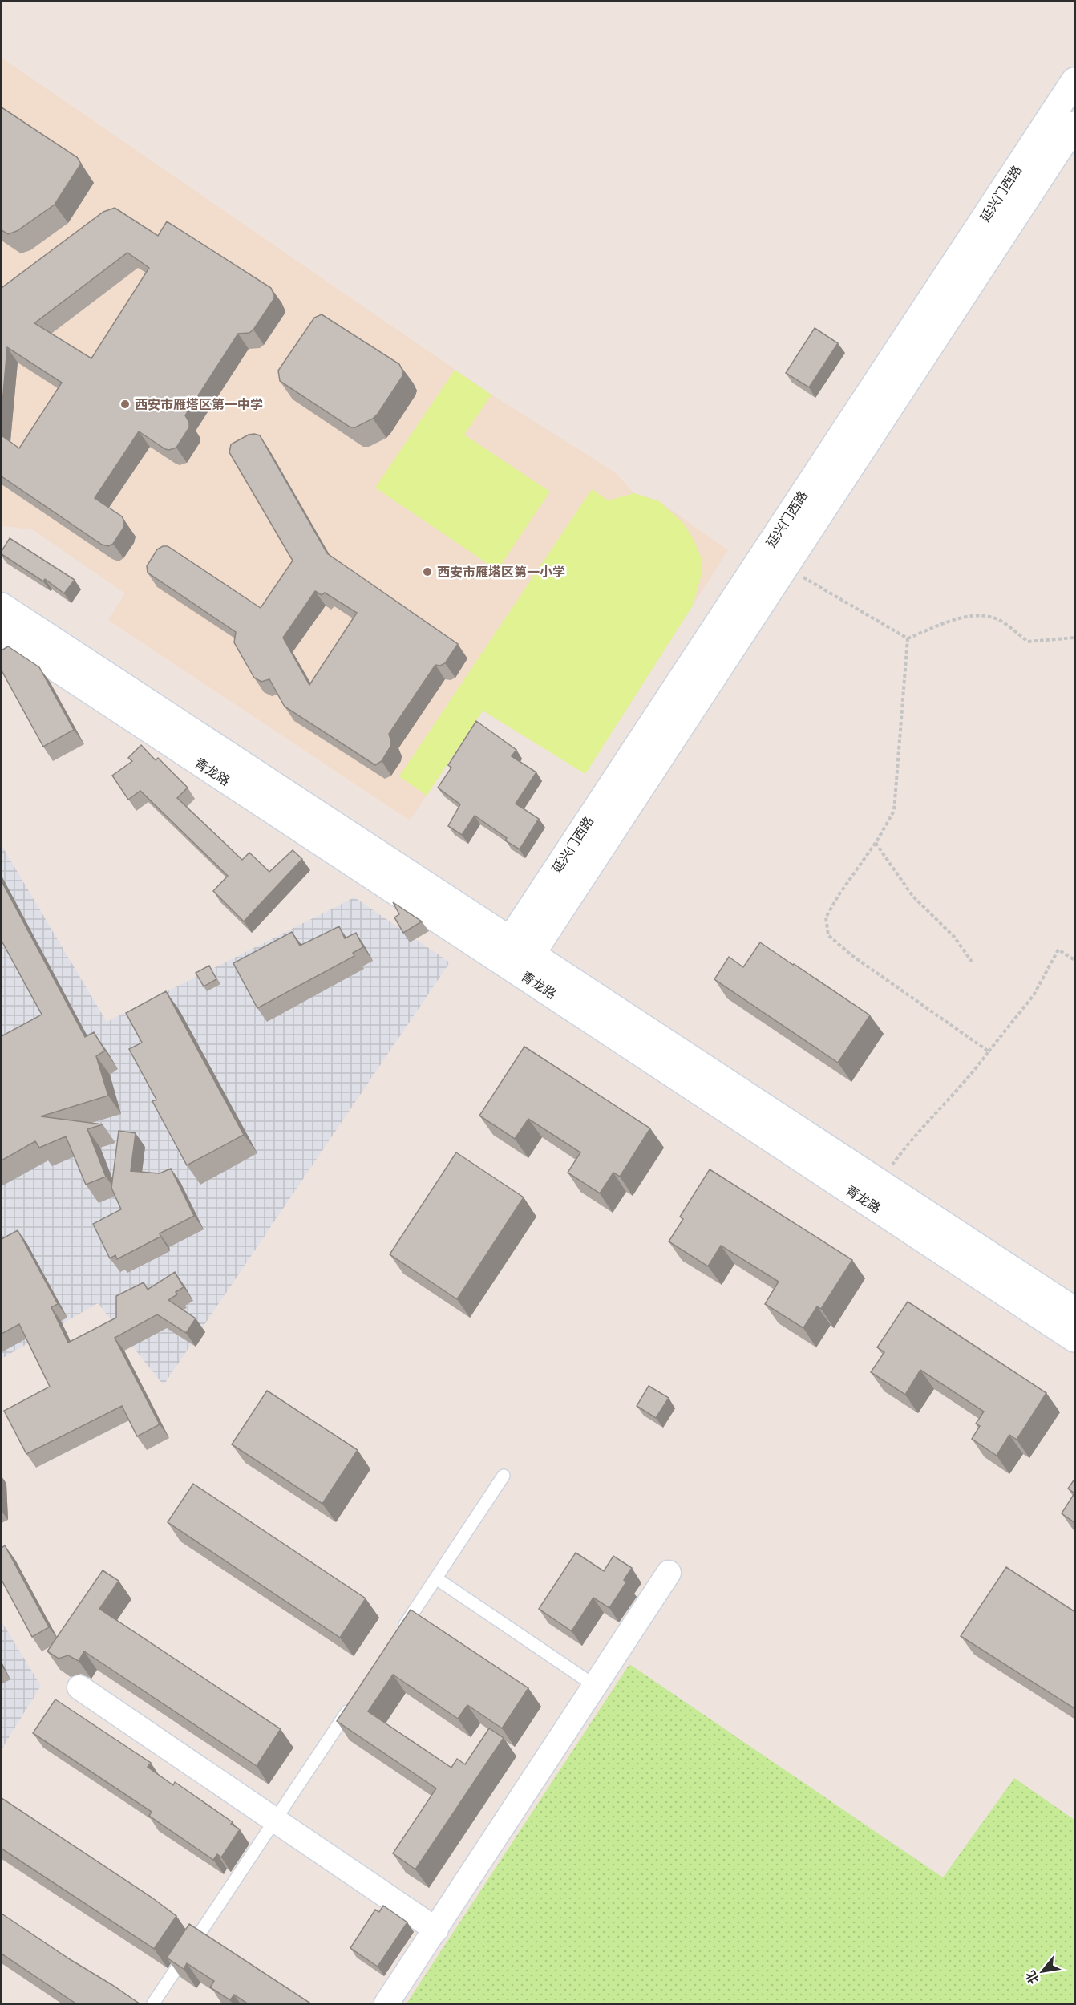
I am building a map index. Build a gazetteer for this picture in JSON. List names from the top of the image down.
{
  "streets": {
    "street": ["延兴门西路", "青龙路"]
  },
  "crossings": [
    ["延兴门西路", "青龙路"]
  ],
  "places": ["西安市雁塔区第一中学", "西安市雁塔区第一小学"],
  "north": "bottom left"
}
